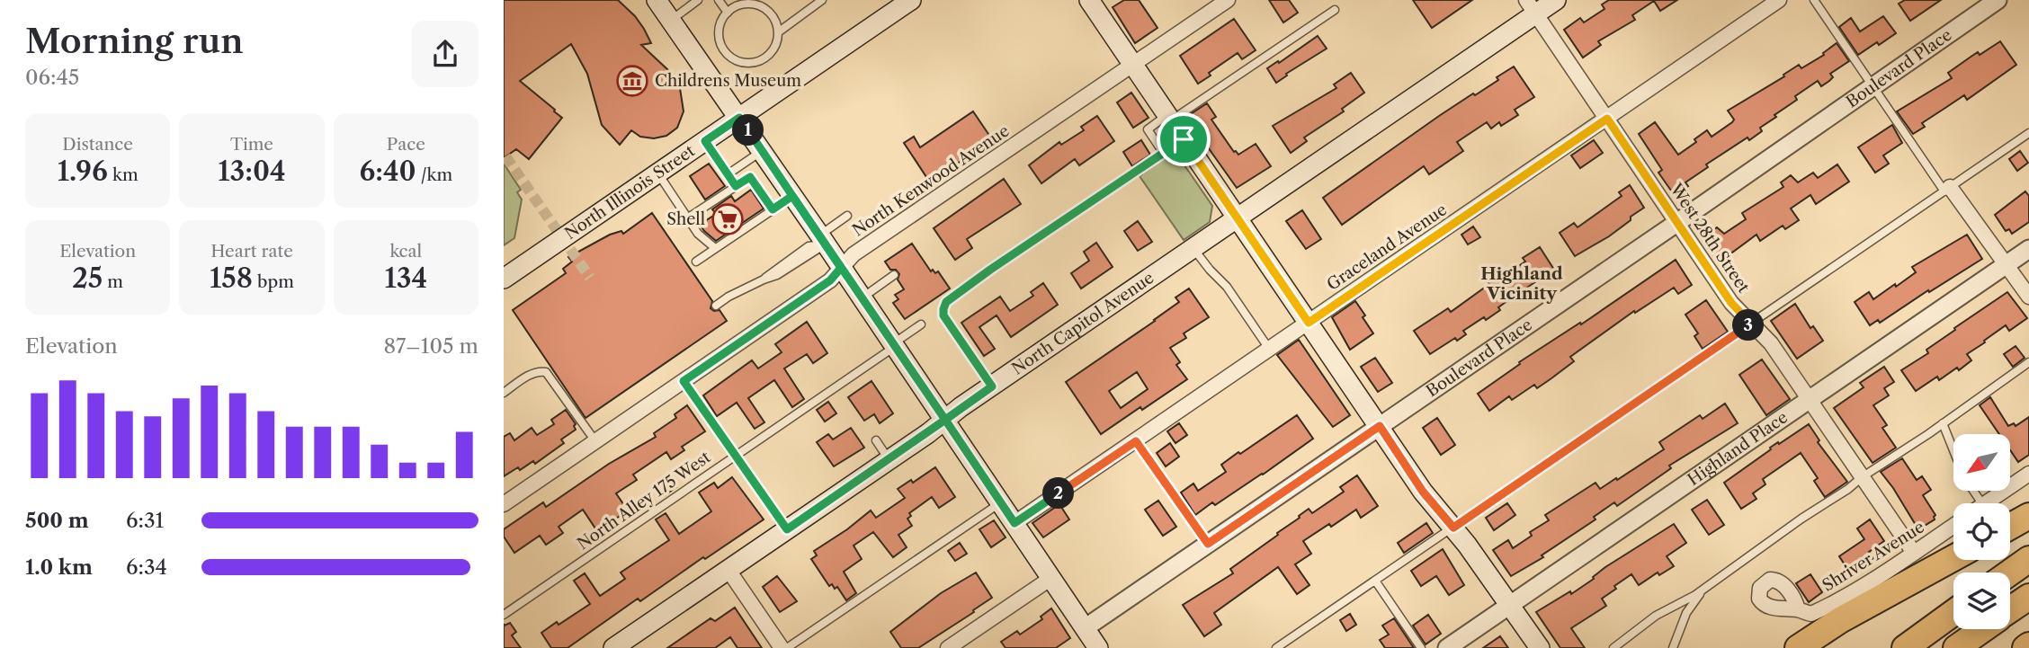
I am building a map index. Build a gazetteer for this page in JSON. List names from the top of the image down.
{
  "streets": {
    "main road": ["North Illinois Street", "North Capitol Avenue"],
    "street": [
      "Boulevard Place",
      "North Kenwood Avenue",
      "West 28th Street",
      "Graceland Avenue",
      "Highland Place",
      "Shriver Avenue"
    ],
    "lane": ["North Alley 175 West"]
  },
  "crossings": [
    ["Boulevard Place", "West 28th Street"],
    ["West 28th Street", "Graceland Avenue"],
    ["West 28th Street", "North Capitol Avenue"],
    ["West 28th Street", "Highland Place"],
    ["West 28th Street", "Shriver Avenue"]
  ],
  "districts": ["Highland Vicinity"],
  "places": {
    "museum": ["Childrens Museum"],
    "supermarket": ["Shell"]
  },
  "north": "bottom left",
  "page": {
    "heading": ["Morning run", "06:45"],
    "stats": [
      ["Distance", "1.96 km"],
      ["Time", "13:04"],
      ["Pace", "6:40 /km"],
      ["Elevation", "25 m"],
      ["Heart rate", "158 bpm"],
      ["kcal", "134"]
    ],
    "pins": ["1", "3", "2"],
    "chart": ["Elevation", "87–105 m"],
    "list": [
      {
        "name": "500 m",
        "note": "6:31"
      },
      {
        "name": "1.0 km",
        "note": "6:34"
      }
    ]
  }
}
